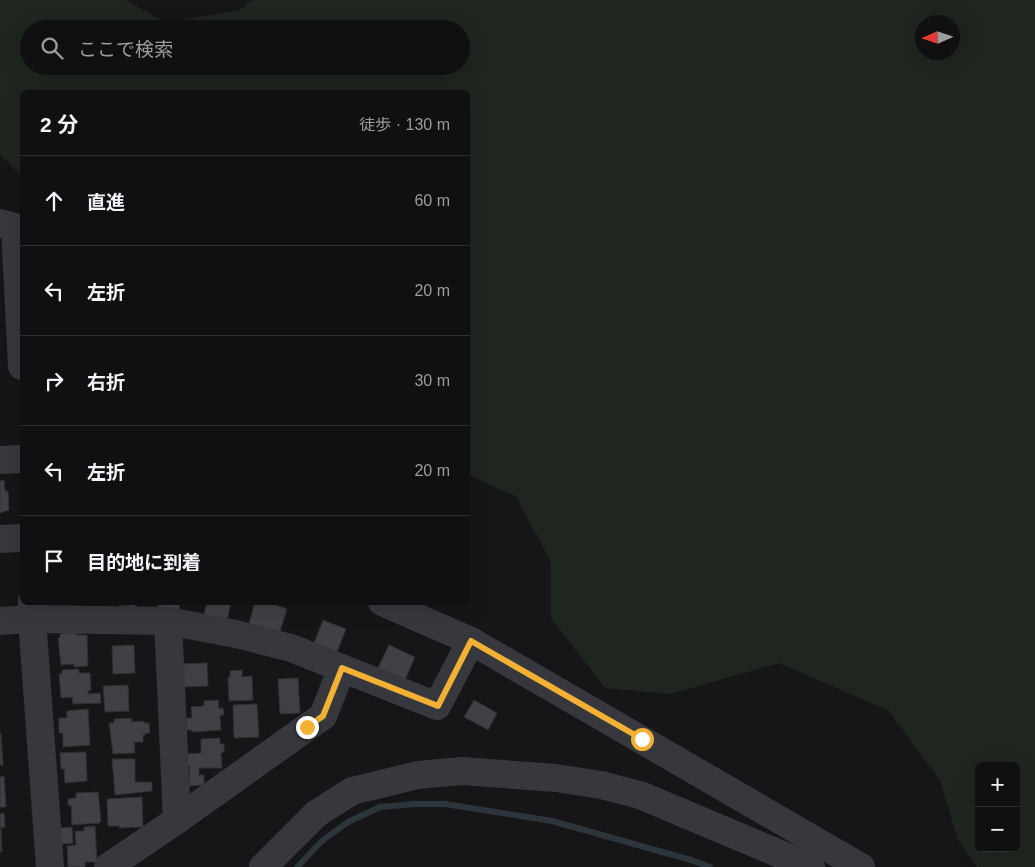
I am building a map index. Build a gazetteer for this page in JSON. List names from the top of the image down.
{
  "north": "left",
  "page": {
    "search": "ここで検索",
    "heading": ["2 分", "徒歩 · 130 m"],
    "list": [
      ["直進", "60 m"],
      ["左折", "20 m"],
      ["右折", "30 m"],
      ["左折", "20 m"],
      "目的地に到着"
    ],
    "map_buttons": ["+", "−"]
  }
}
